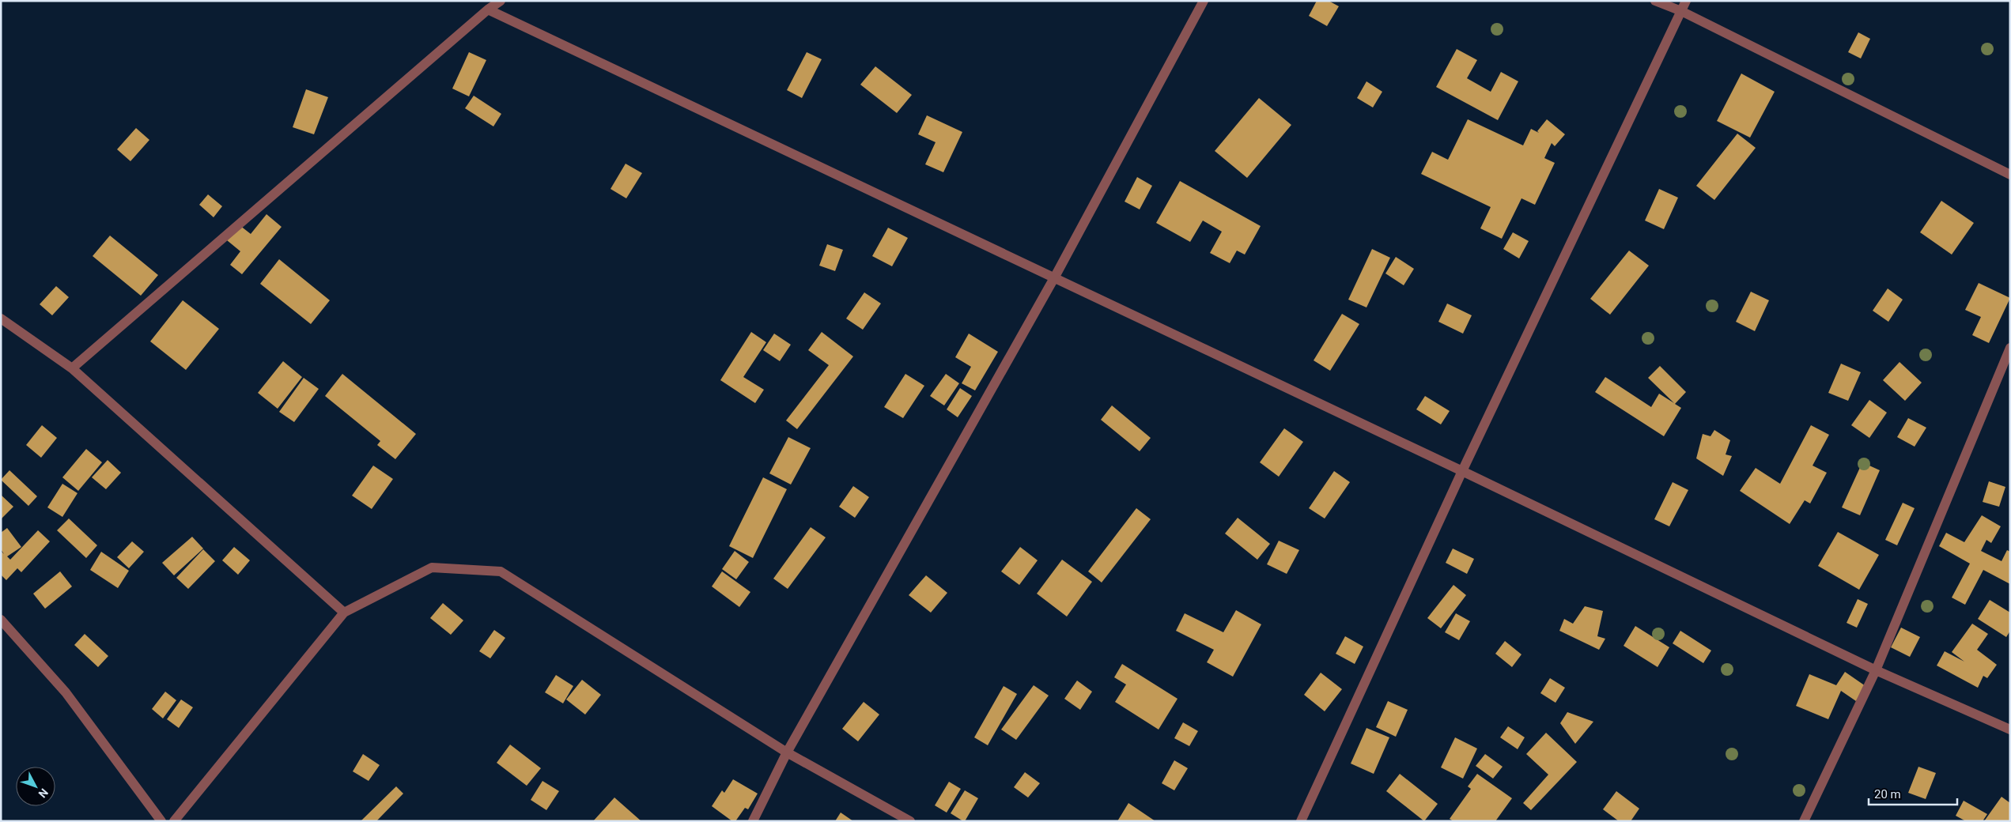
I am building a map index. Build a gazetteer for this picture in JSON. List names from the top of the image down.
{
  "scale_bar": "20 m",
  "north": "bottom right"
}
